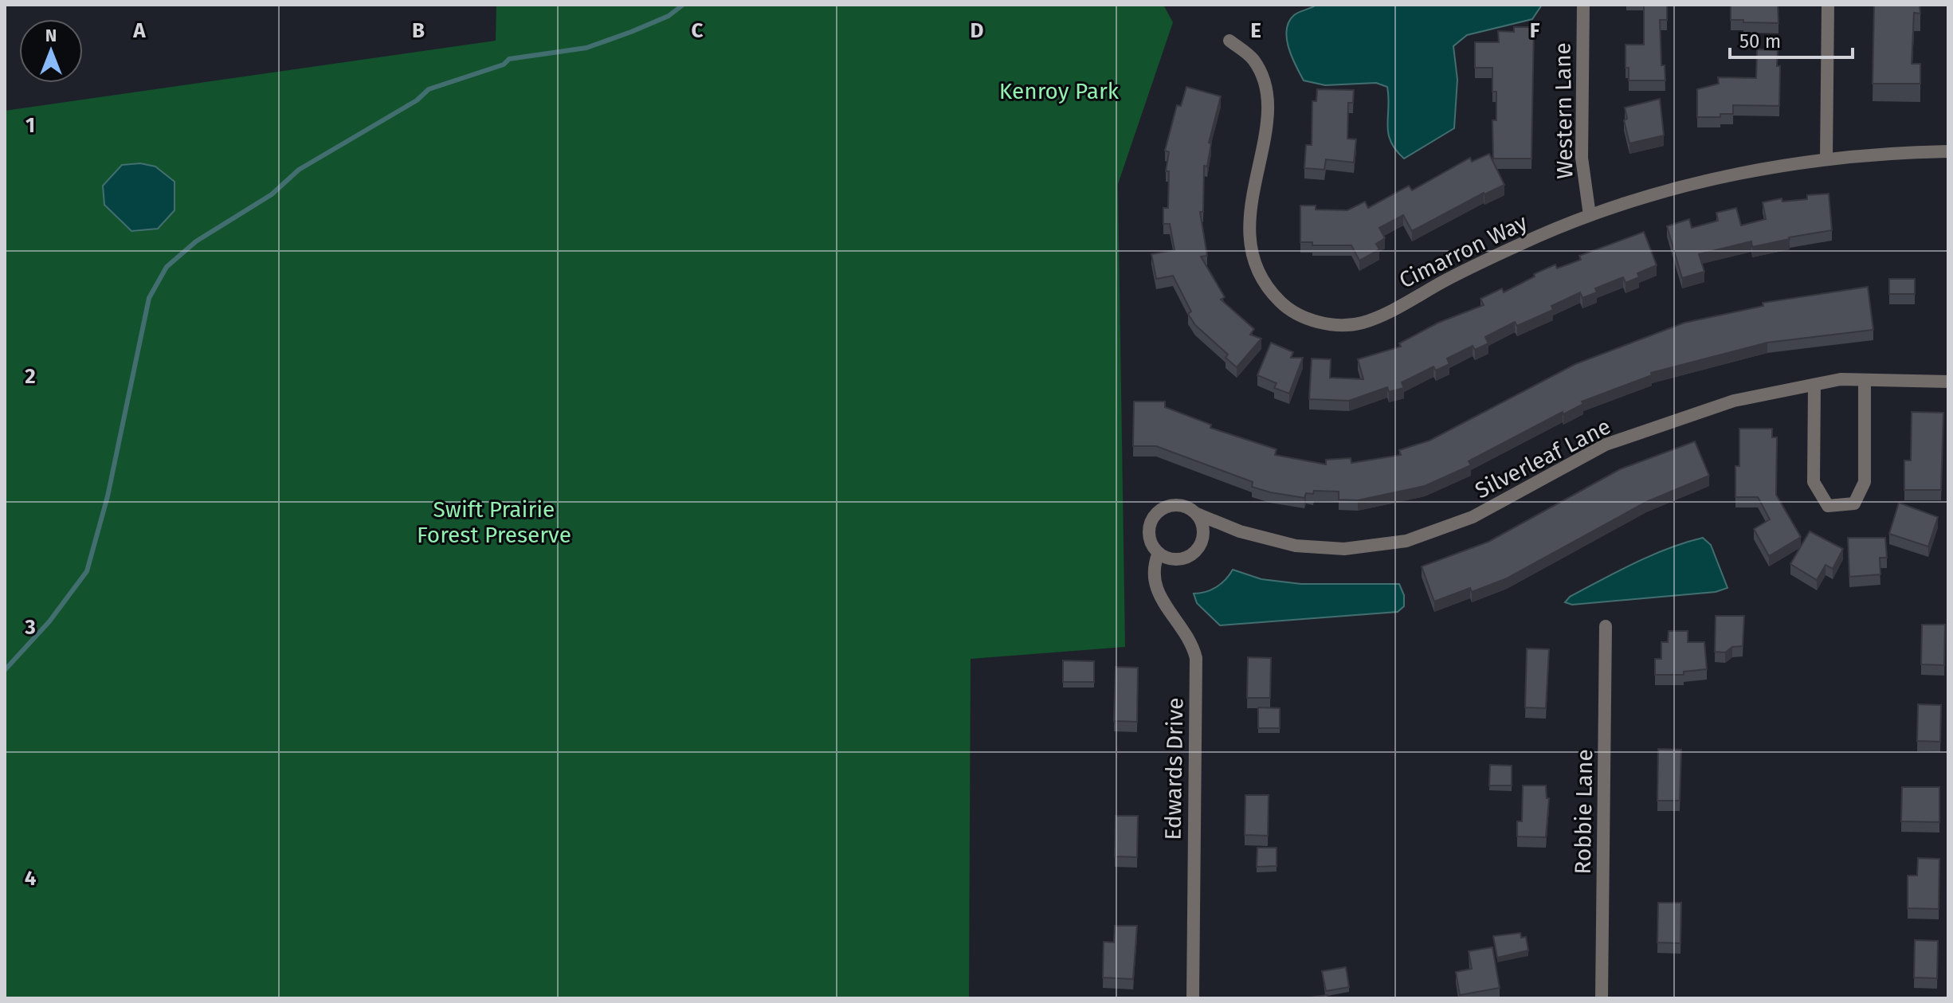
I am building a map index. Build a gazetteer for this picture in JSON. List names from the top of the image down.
{
  "streets": {
    "street": [
      "Western Lane",
      "Cimarron Way",
      "Silverleaf Lane",
      "Edwards Drive",
      "Robbie Lane"
    ]
  },
  "crossings": [
    ["Western Lane", "Cimarron Way"],
    ["Silverleaf Lane", "Edwards Drive"]
  ],
  "parks": ["Kenroy Park", "Swift Prairie Forest Preserve"],
  "scale_bar": "50 m",
  "north": "top",
  "grid": {
    "columns": [
      "A",
      "B",
      "C",
      "D",
      "E",
      "F"
    ],
    "rows": [
      "1",
      "2",
      "3",
      "4"
    ]
  }
}
